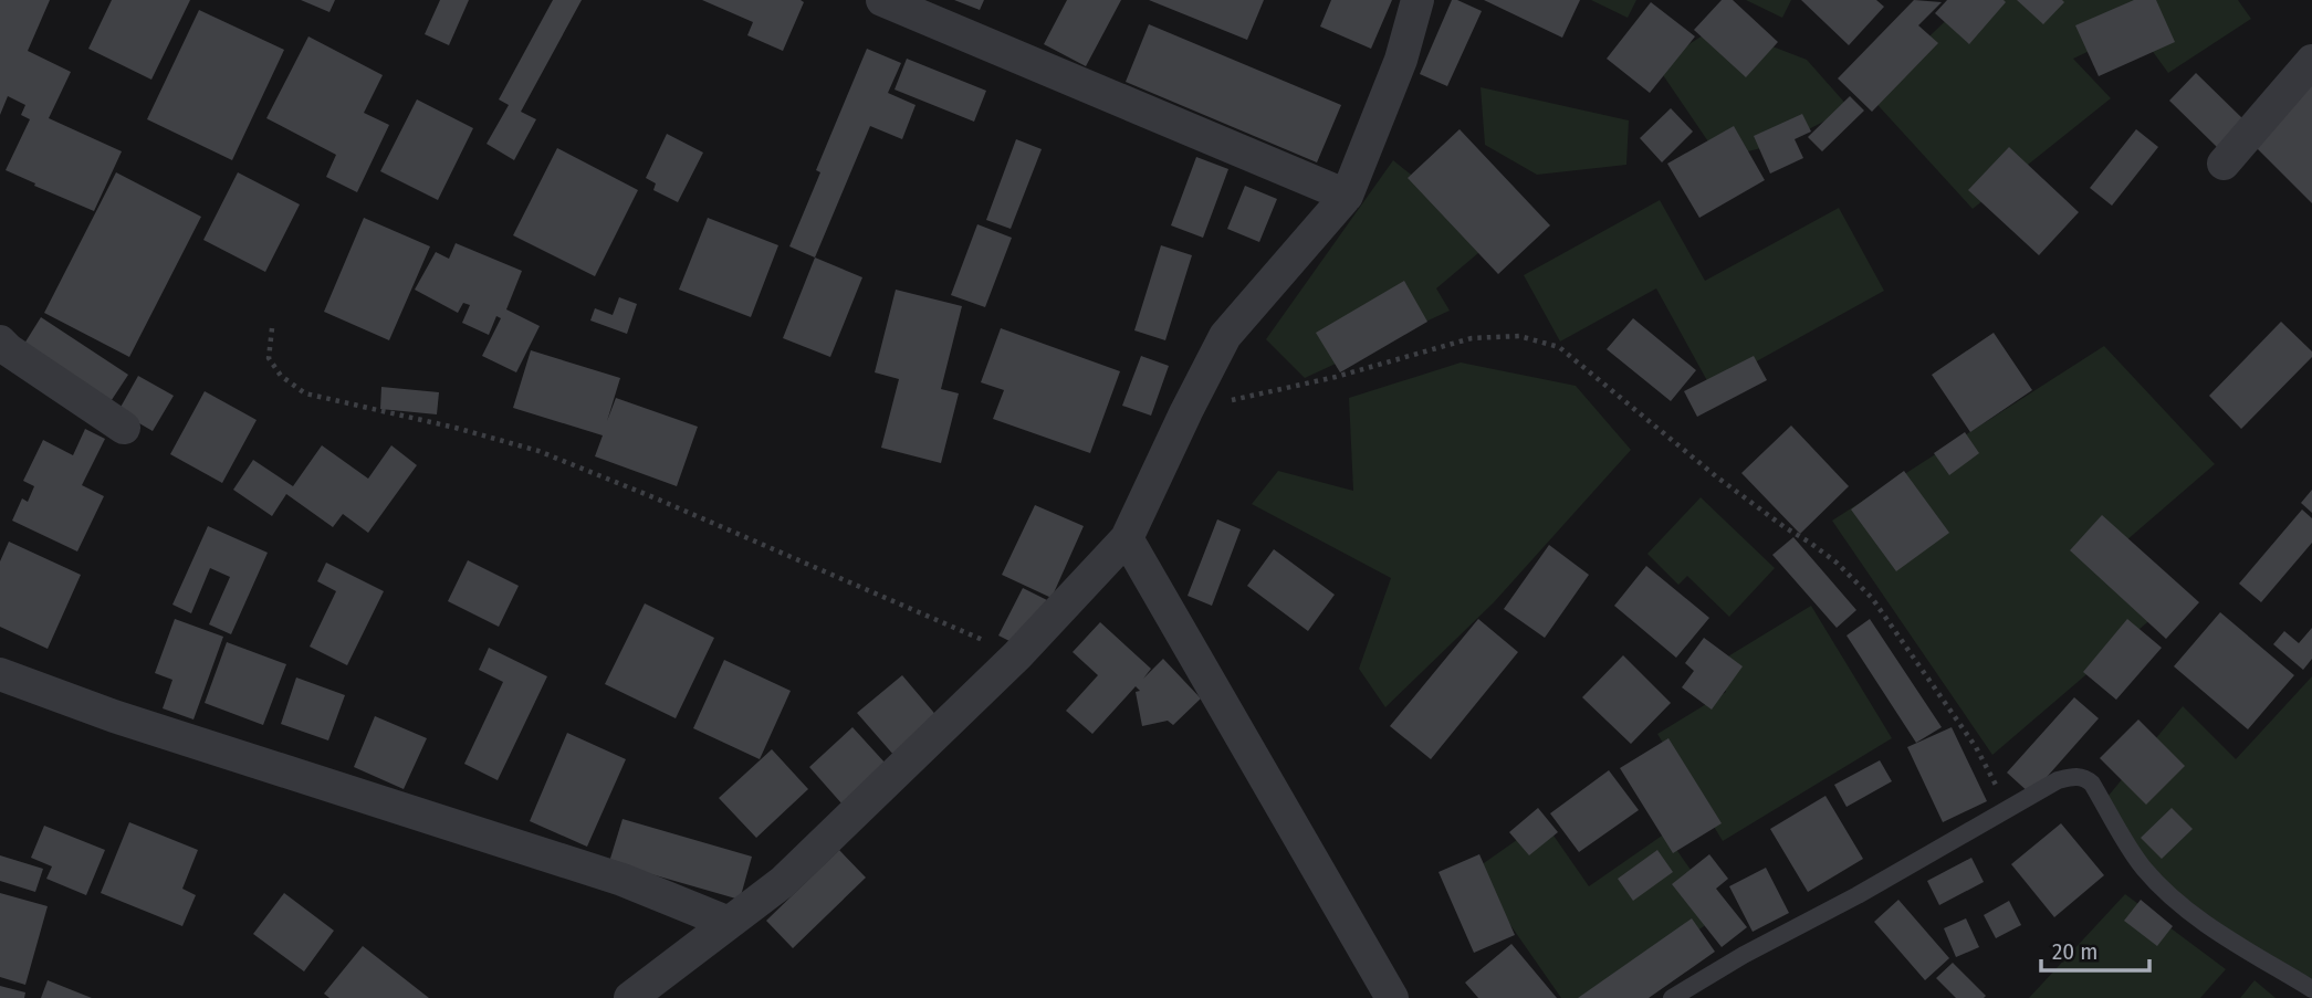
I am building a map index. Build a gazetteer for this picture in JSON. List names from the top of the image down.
{
  "scale_bar": "20 m"
}
